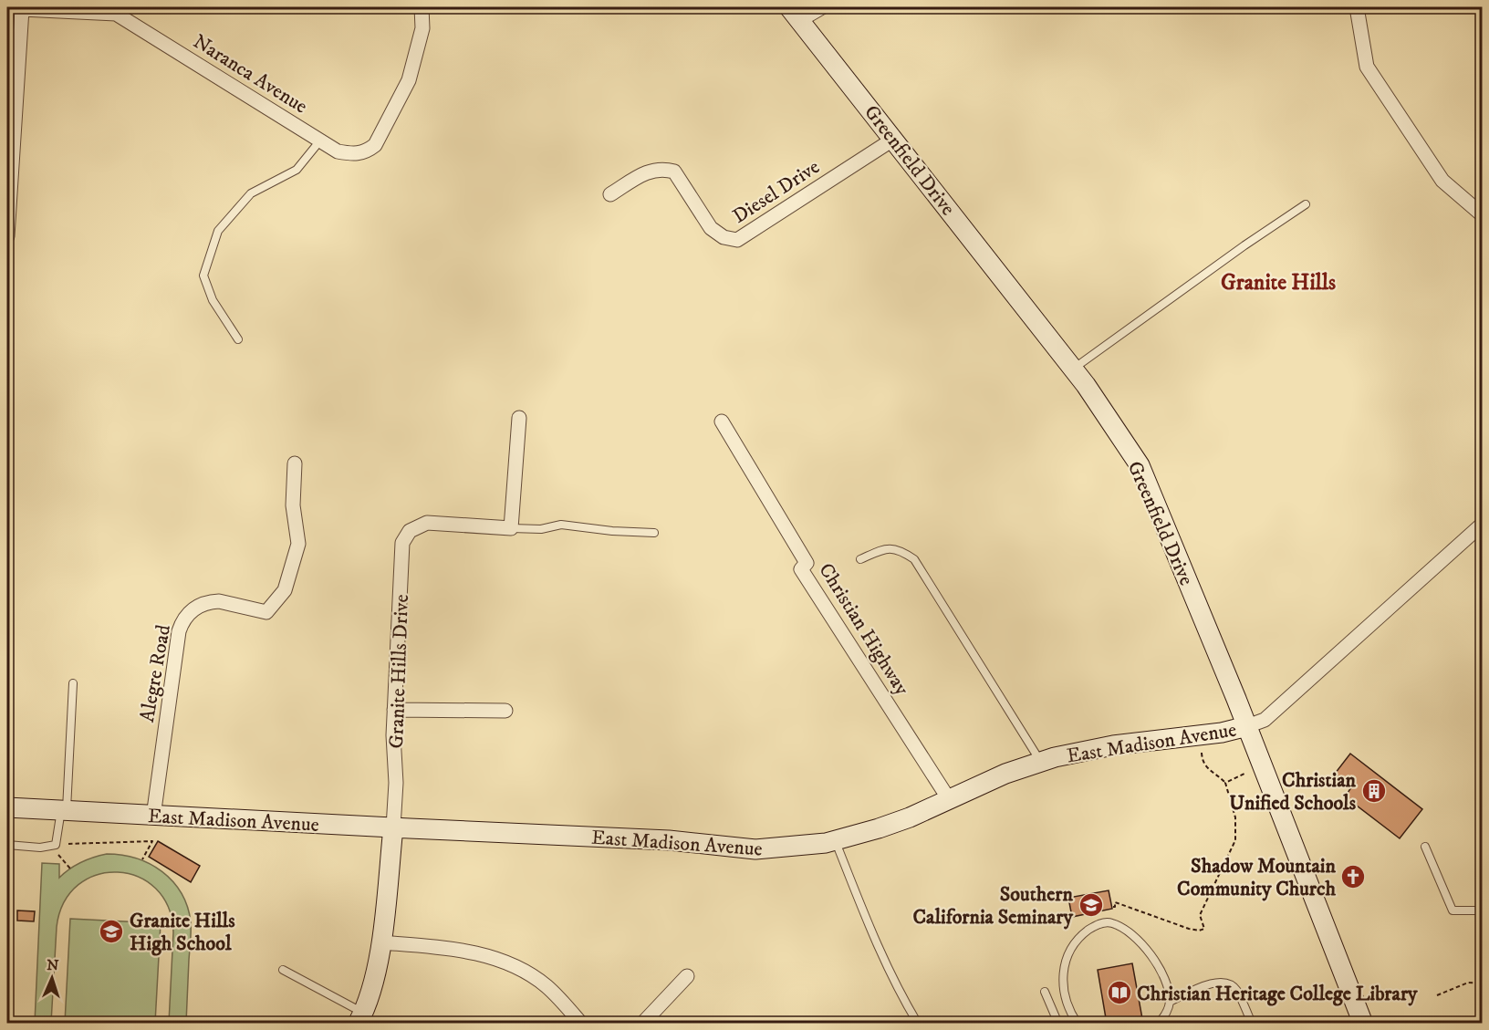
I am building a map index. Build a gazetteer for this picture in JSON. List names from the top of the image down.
{
  "streets": {
    "street": [
      "Naranca Avenue",
      "Greenfield Drive",
      "Diesel Drive",
      "Christian Highway",
      "Granite Hills Drive",
      "Alegre Road",
      "East Madison Avenue"
    ]
  },
  "crossings": [
    ["Greenfield Drive", "Diesel Drive"],
    ["Greenfield Drive", "East Madison Avenue"],
    ["Christian Highway", "East Madison Avenue"],
    ["Granite Hills Drive", "East Madison Avenue"],
    ["Alegre Road", "East Madison Avenue"]
  ],
  "districts": ["Granite Hills"],
  "places": {
    "building": ["Christian Unified Schools"],
    "church": ["Shadow Mountain Community Church"],
    "school or university": ["Southern California Seminary", "Granite Hills High School"],
    "library": ["Christian Heritage College Library"]
  },
  "north": "top"
}
